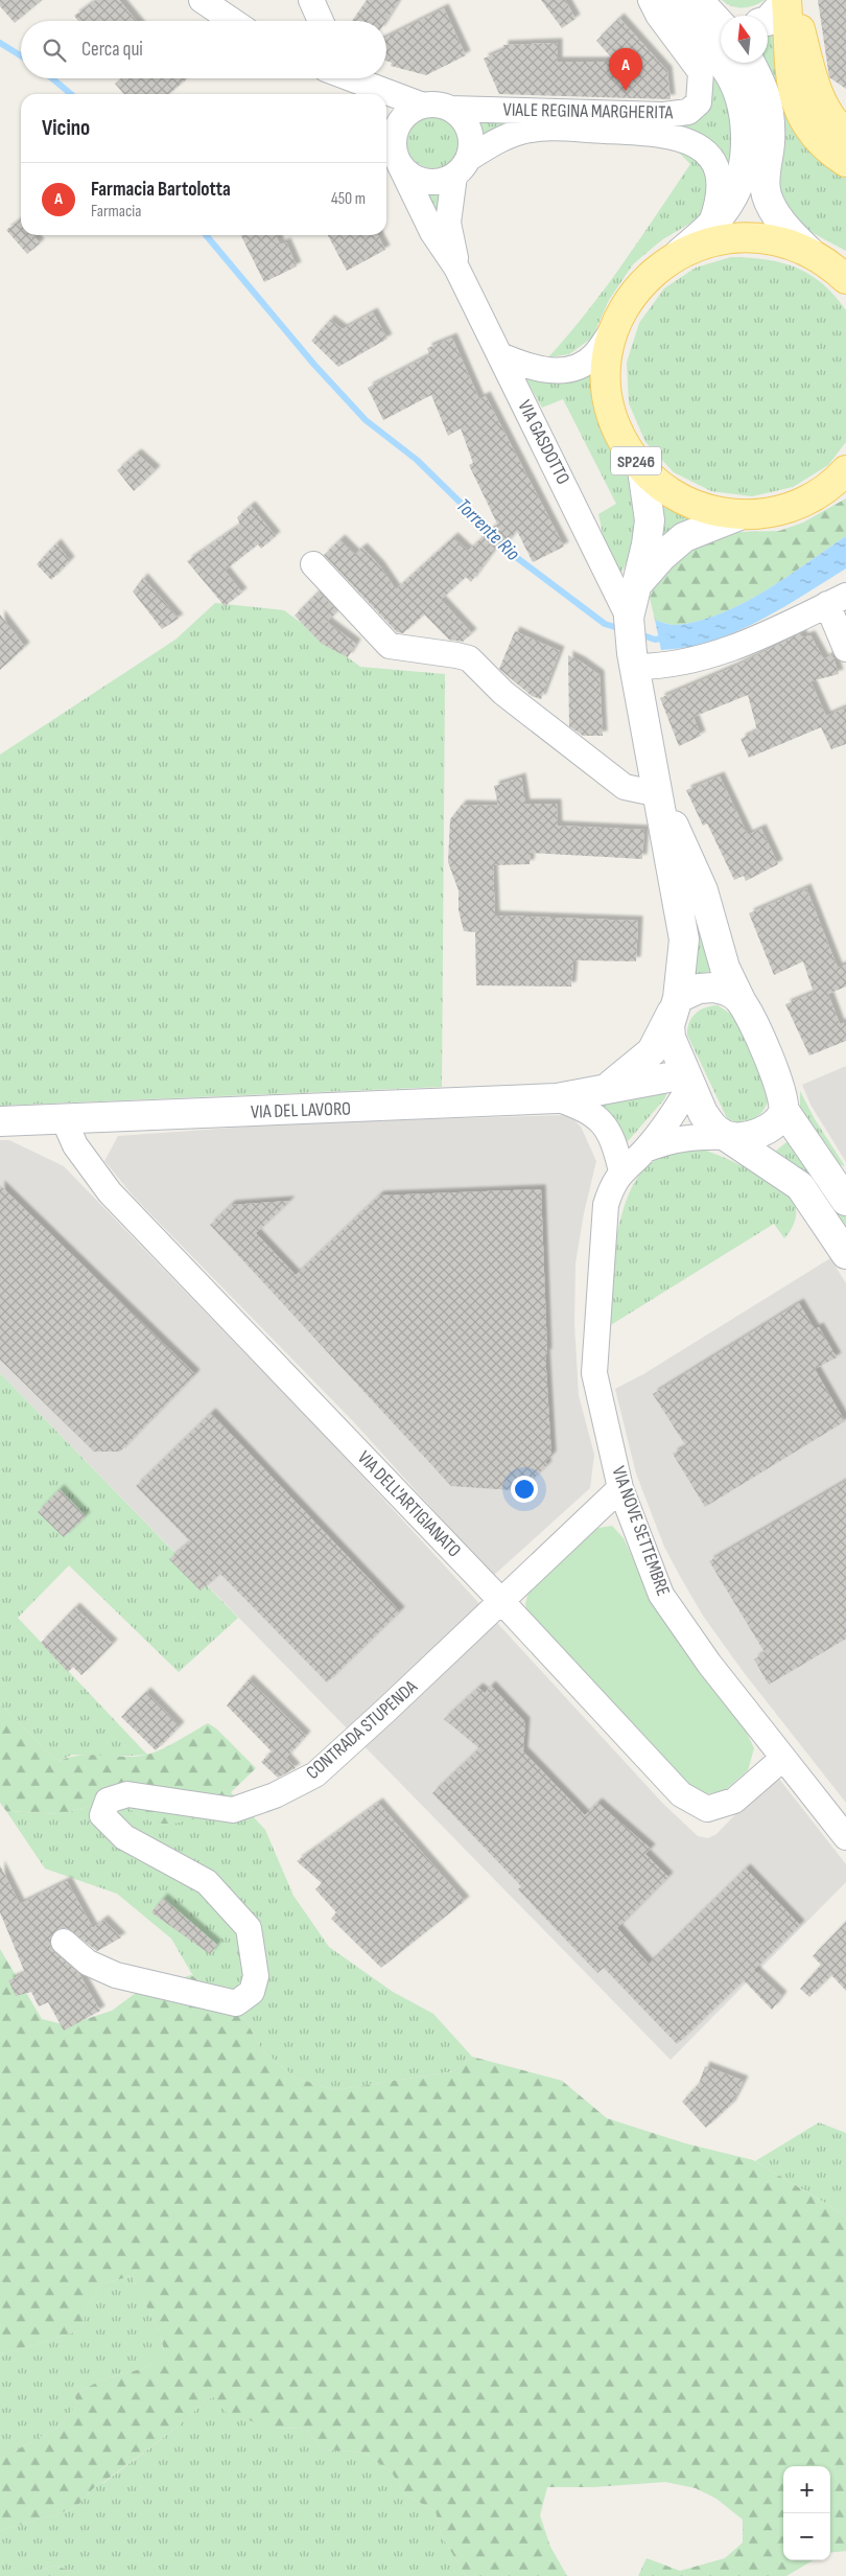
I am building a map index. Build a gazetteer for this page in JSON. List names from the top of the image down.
{
  "streets": {
    "main road": ["SP246", "VIA DEL LAVORO"],
    "street": [
      "VIALE REGINA MARGHERITA",
      "VIA GASDOTTO",
      "VIA DELL'ARTIGIANATO",
      "VIA NOVE SETTEMBRE",
      "CONTRADA STUPENDA"
    ]
  },
  "crossings": [
    ["VIALE REGINA MARGHERITA", "VIA GASDOTTO"],
    ["VIA DEL LAVORO", "VIA DELL'ARTIGIANATO"],
    ["VIA DEL LAVORO", "VIA NOVE SETTEMBRE"],
    ["VIA DELL'ARTIGIANATO", "VIA NOVE SETTEMBRE"],
    ["VIA DELL'ARTIGIANATO", "CONTRADA STUPENDA"]
  ],
  "water": ["Torrente Rio"],
  "north": "top",
  "page": {
    "search": "Cerca qui",
    "pins": "A",
    "heading": "Vicino",
    "list": [
      {
        "mark": "A",
        "name": "Farmacia Bartolotta",
        "note": "Farmacia",
        "value": "450 m"
      }
    ],
    "map_buttons": ["+", "−"]
  }
}
